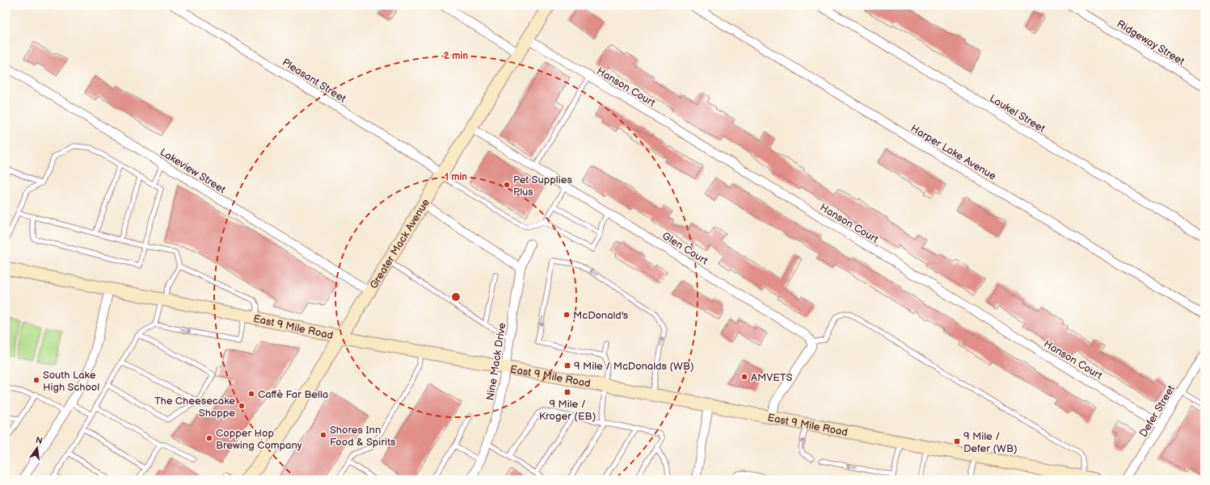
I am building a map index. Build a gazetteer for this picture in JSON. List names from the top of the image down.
{
  "streets": {
    "main road": ["Greater Mack Avenue", "East 9 Mile Road"],
    "street": [
      "Ridgeway Street",
      "Pleasant Street",
      "Hanson Court",
      "Laukel Street",
      "Harper Lake Avenue",
      "Lakeview Street",
      "Glen Court",
      "Nine Mack Drive",
      "Defer Street"
    ]
  },
  "crossings": [
    ["Pleasant Street", "Greater Mack Avenue"],
    ["Hanson Court", "Greater Mack Avenue"],
    ["Hanson Court", "Defer Street"],
    ["Lakeview Street", "Greater Mack Avenue"],
    ["Greater Mack Avenue", "Glen Court"],
    ["Greater Mack Avenue", "East 9 Mile Road"],
    ["East 9 Mile Road", "Nine Mack Drive"]
  ],
  "places": {
    "other": [
      "Pet Supplies Plus",
      "McDonald's",
      "AMVETS",
      "South Lake High School",
      "Caffè Far Bella",
      "The Cheesecake Shoppe",
      "Shores Inn Food & Spirits",
      "Copper Hop Brewing Company"
    ],
    "transit": ["9 Mile / McDonalds (WB)", "9 Mile / Kroger (EB)", "9 Mile / Defer (WB)"]
  },
  "north": "top",
  "rings": ["2 min", "1 min"]
}
